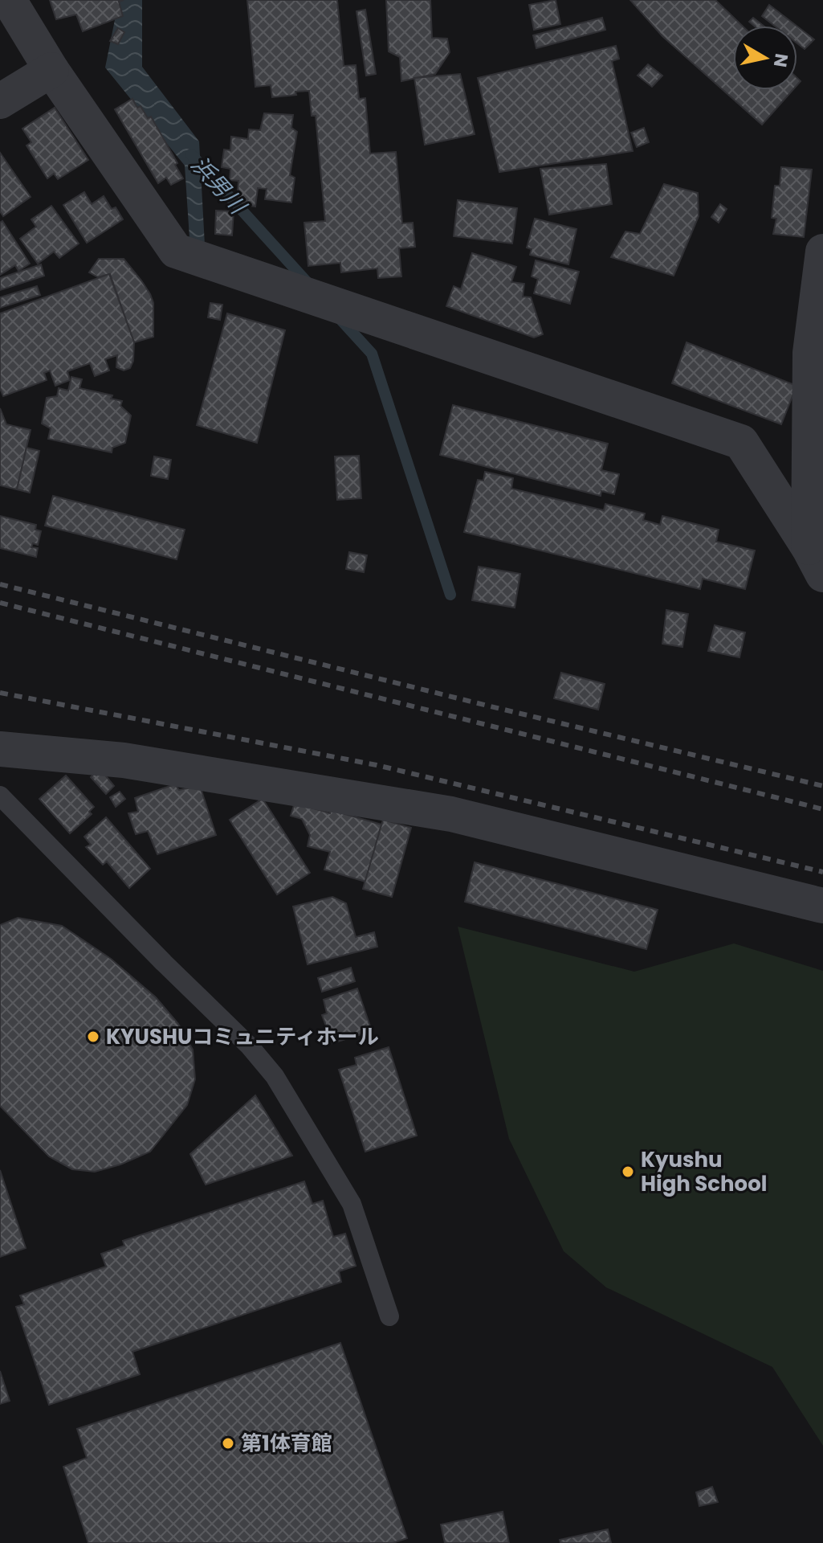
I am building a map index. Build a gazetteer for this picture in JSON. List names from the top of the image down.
{
  "water": ["浜男川"],
  "places": ["KYUSHUコミュニティホール", "Kyushu High School", "第1体育館"],
  "north": "right"
}
